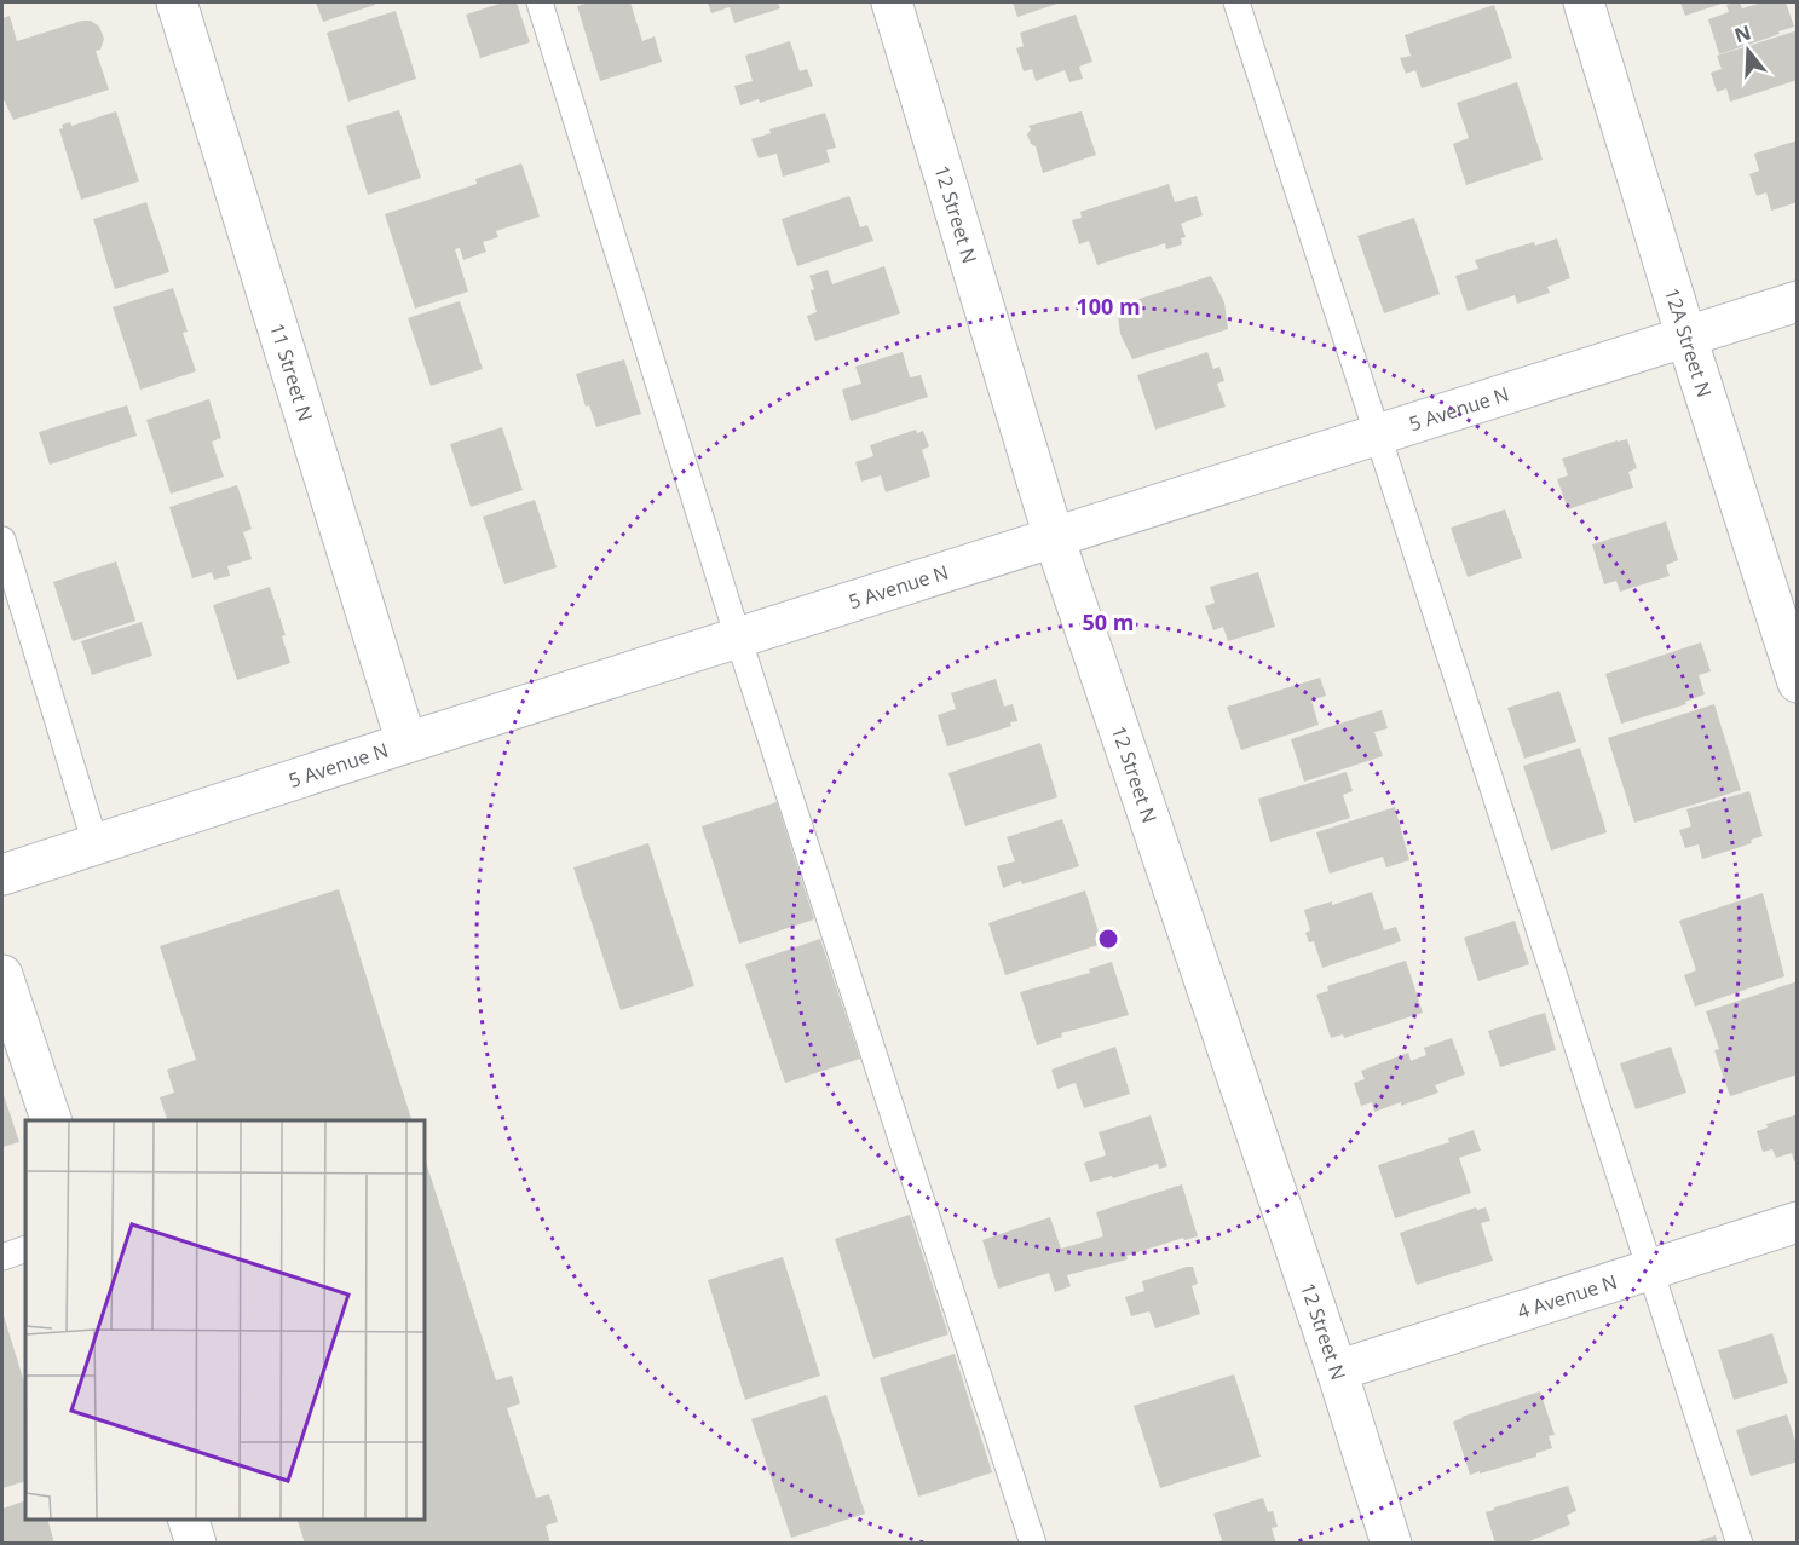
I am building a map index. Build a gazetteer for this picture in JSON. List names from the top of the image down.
{
  "streets": {
    "street": [
      "12 Street N",
      "12A Street N",
      "11 Street N",
      "5 Avenue N",
      "4 Avenue N"
    ]
  },
  "crossings": [
    ["12 Street N", "5 Avenue N"],
    ["12 Street N", "4 Avenue N"],
    ["12A Street N", "5 Avenue N"],
    ["11 Street N", "5 Avenue N"]
  ],
  "north": "top",
  "rings": ["100 m", "50 m"]
}
